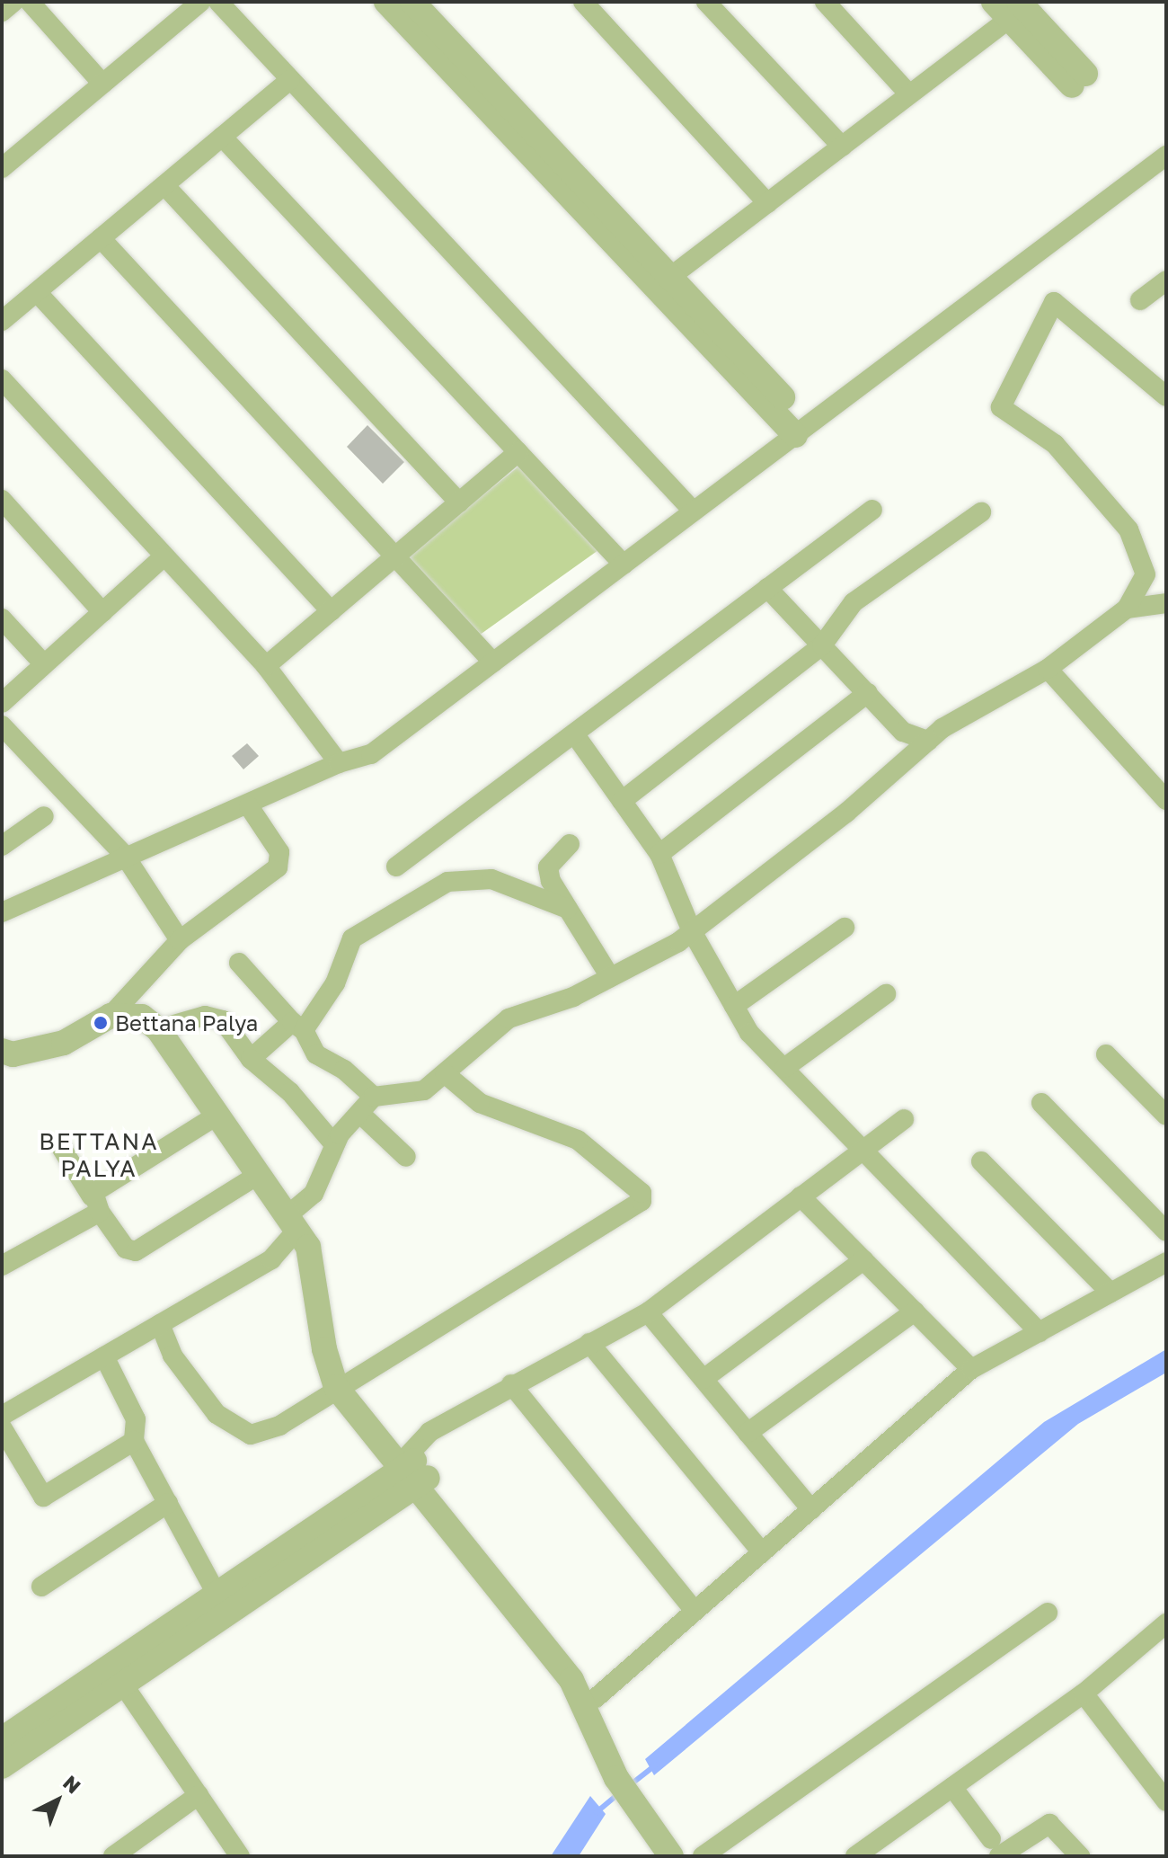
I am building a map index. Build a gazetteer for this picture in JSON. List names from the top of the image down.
{
  "districts": ["BETTANA PALYA"],
  "places": ["Bettana Palya"],
  "north": "top right"
}
